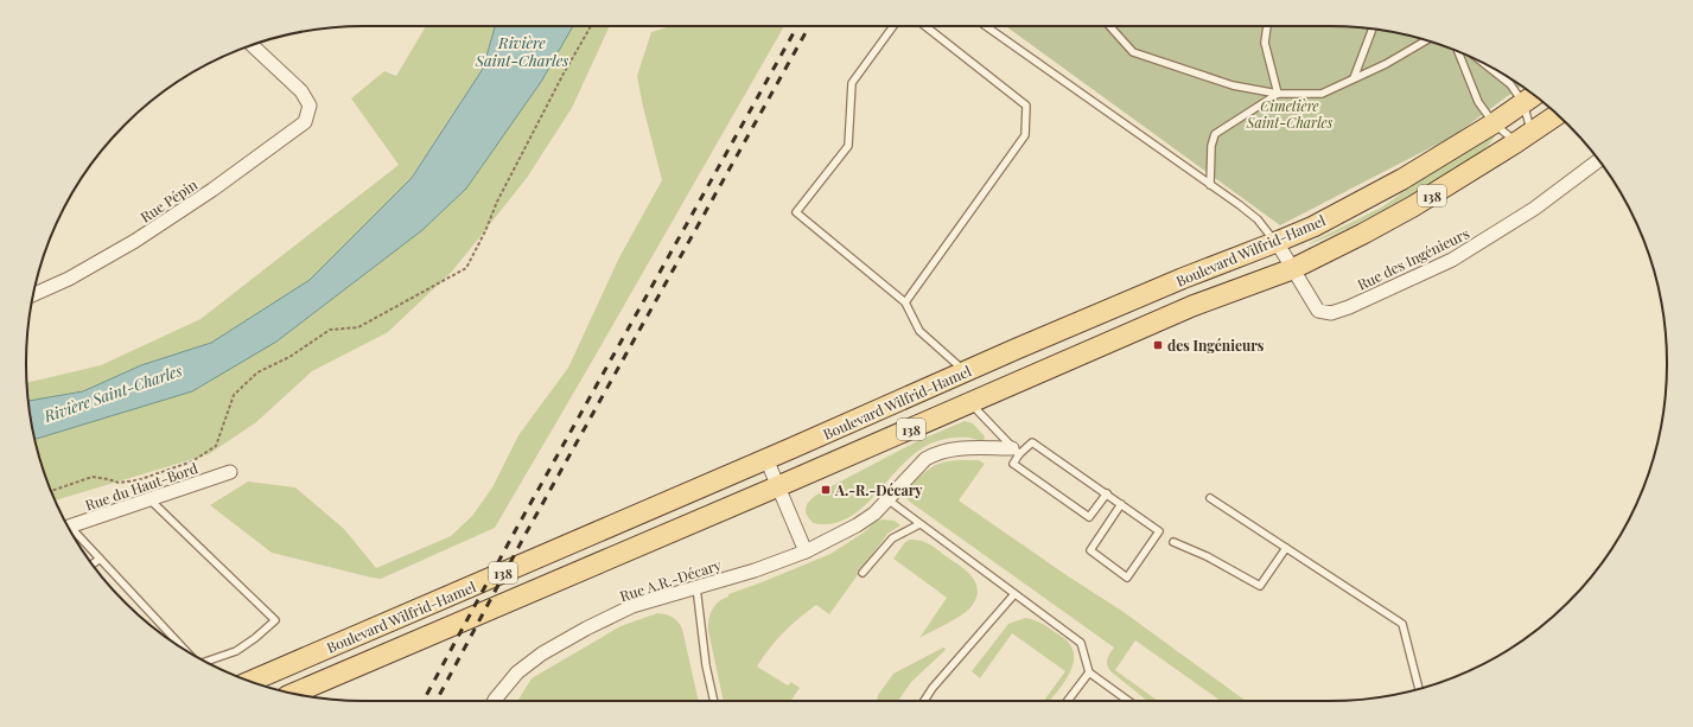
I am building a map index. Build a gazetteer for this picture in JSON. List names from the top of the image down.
{
  "streets": {
    "main road": ["138", "Boulevard Wilfrid-Hamel"],
    "street": [
      "Rue Pépin",
      "Rue des Ingénieurs",
      "Rue du Haut-Bord",
      "Rue A.R.-Décary"
    ]
  },
  "crossings": [
    ["Boulevard Wilfrid-Hamel", "Rue des Ingénieurs"]
  ],
  "water": ["Rivière Saint-Charles"],
  "parks": ["Cimetière Saint-Charles"],
  "places": {
    "transit": ["des Ingénieurs", "A.-R.-Décary"]
  }
}
